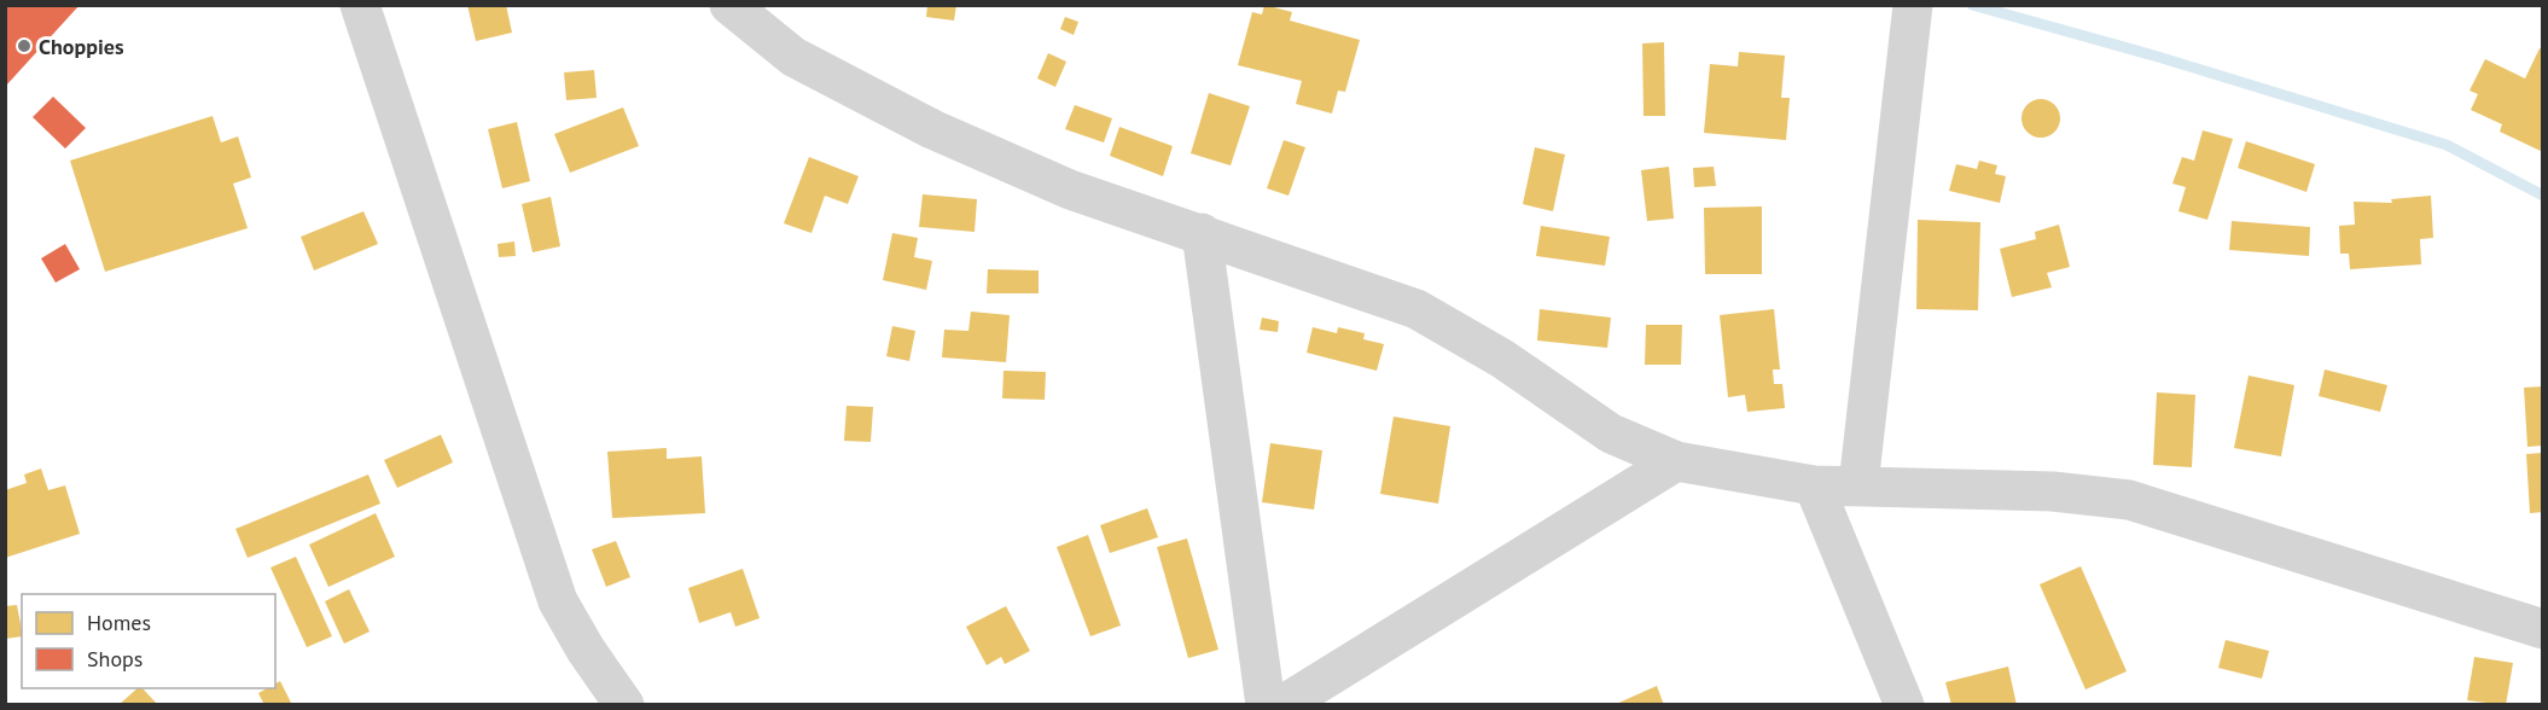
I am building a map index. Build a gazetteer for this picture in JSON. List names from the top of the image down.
{
  "places": ["Choppies"],
  "legend": ["Homes", "Shops"]
}
